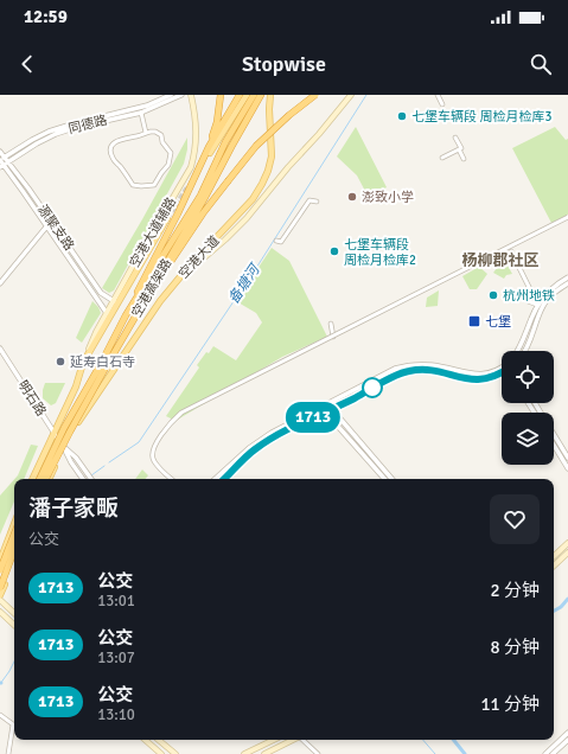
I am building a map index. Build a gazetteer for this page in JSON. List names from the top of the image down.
{
  "streets": {
    "highway": ["空港高架路"],
    "main road": ["空港大道辅路", "空港大道"],
    "street": ["同德路", "源聚支路", "明石路"]
  },
  "crossings": [
    ["同德路", "源聚支路"],
    ["源聚支路", "空港大道辅路"],
    ["空港大道", "明石路"]
  ],
  "districts": ["杨柳郡社区"],
  "water": ["备塘河"],
  "places": {
    "other": [
      "七堡车辆段 周检月检库3",
      "澎致小学",
      "七堡车辆段 周检月检库2",
      "杭州地铁",
      "延寿白石寺"
    ],
    "transit": ["七堡"]
  },
  "lines": ["bus line 1713"],
  "page": {
    "status": "12:59",
    "header": "Stopwise",
    "on_map": "1713",
    "heading": ["潘子家畈", "公交"],
    "list": [
      {
        "mark": "1713",
        "name": "公交",
        "note": "13:01",
        "value": "2 分钟"
      },
      {
        "mark": "1713",
        "name": "公交",
        "note": "13:07",
        "value": "8 分钟"
      },
      {
        "mark": "1713",
        "name": "公交",
        "note": "13:10",
        "value": "11 分钟"
      }
    ]
  }
}
